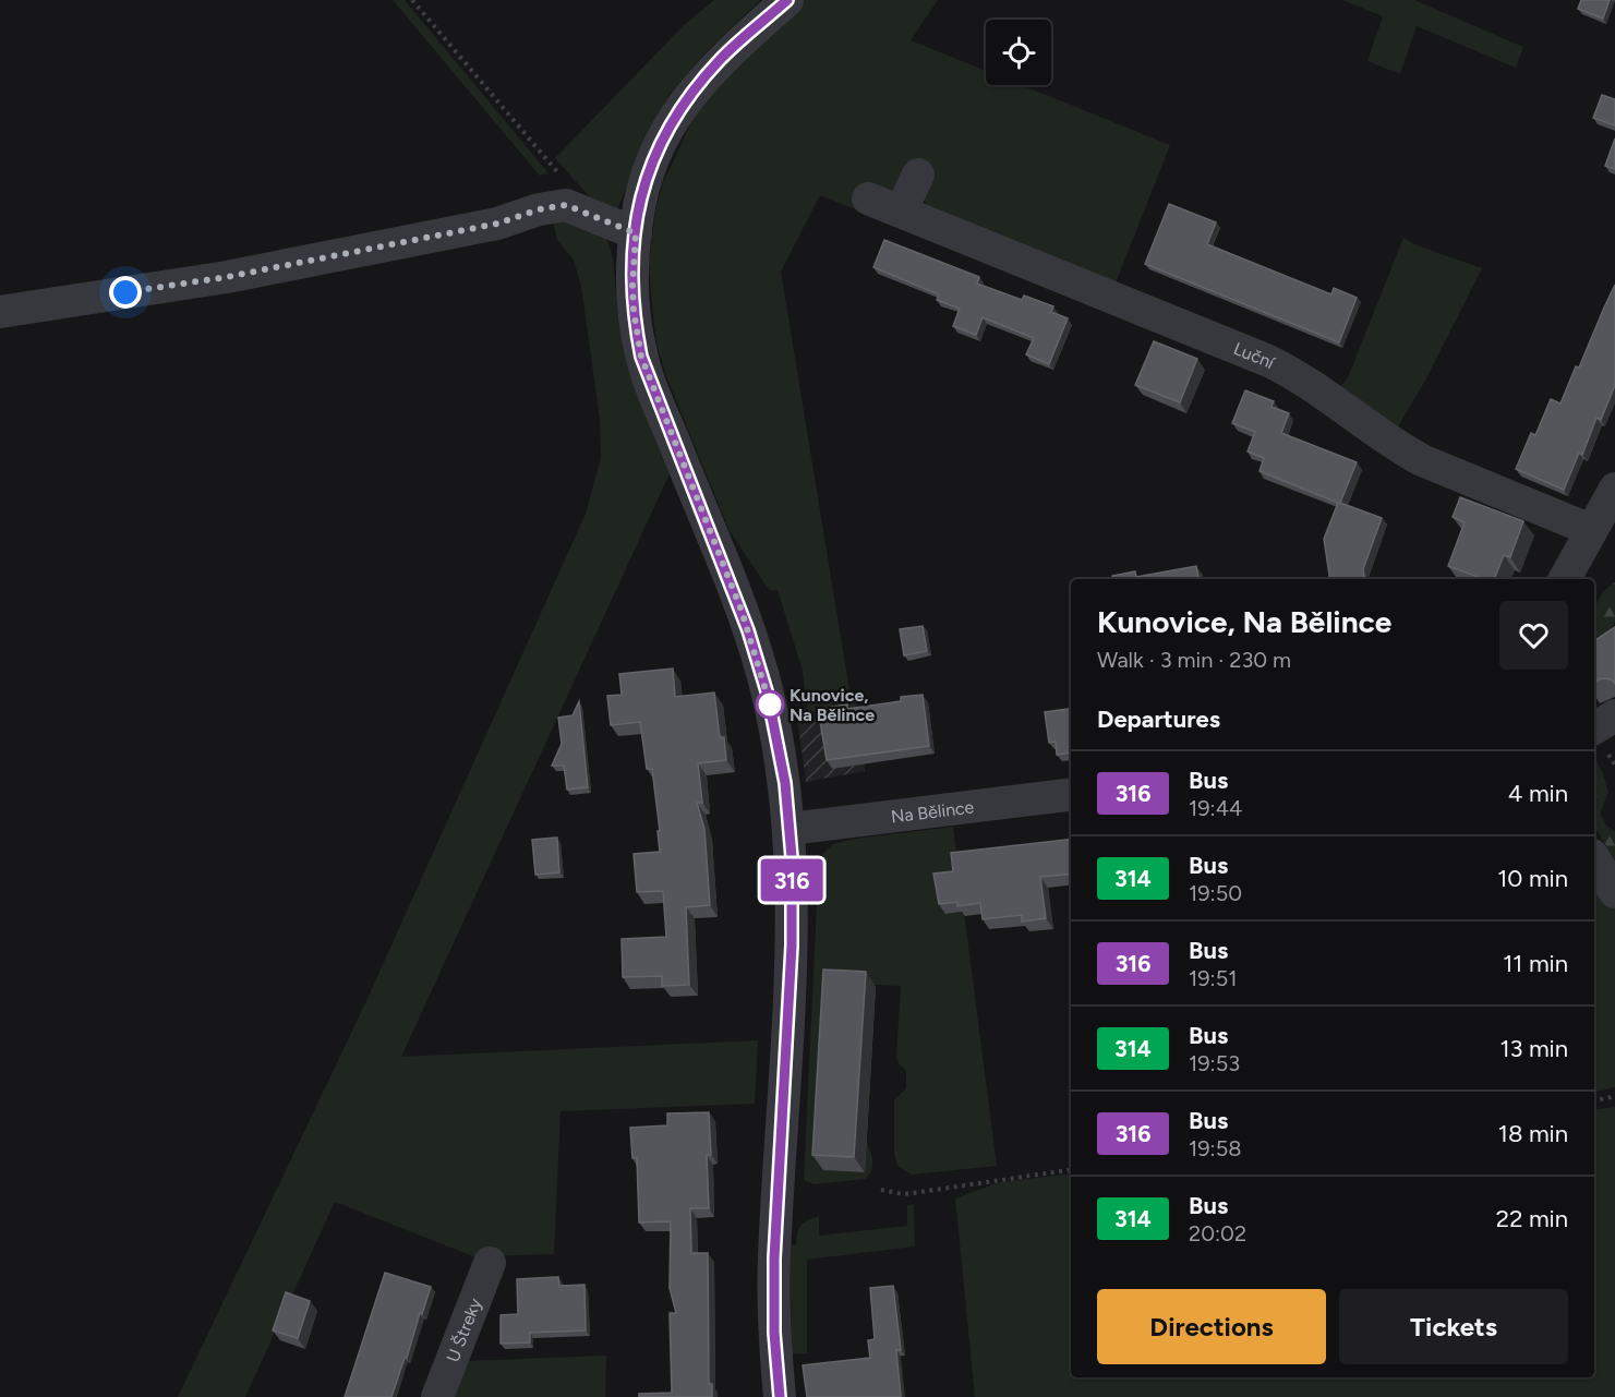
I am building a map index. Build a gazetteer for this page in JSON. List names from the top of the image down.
{
  "streets": {
    "street": ["Luční", "Na Bělince", "U Štreky"]
  },
  "places": ["Kunovice, Na Bělince"],
  "lines": ["bus line 316"],
  "page": {
    "on_map": "316",
    "heading": [
      ["Kunovice, Na Bělince", "Walk · 3 min · 230 m"],
      "Departures"
    ],
    "list": [
      {
        "mark": "316",
        "name": "Bus",
        "note": "19:44",
        "value": "4 min"
      },
      {
        "mark": "314",
        "name": "Bus",
        "note": "19:50",
        "value": "10 min"
      },
      {
        "mark": "316",
        "name": "Bus",
        "note": "19:51",
        "value": "11 min"
      },
      {
        "mark": "314",
        "name": "Bus",
        "note": "19:53",
        "value": "13 min"
      },
      {
        "mark": "316",
        "name": "Bus",
        "note": "19:58",
        "value": "18 min"
      },
      {
        "mark": "314",
        "name": "Bus",
        "note": "20:02",
        "value": "22 min"
      }
    ],
    "buttons": ["Directions", "Tickets"]
  }
}
